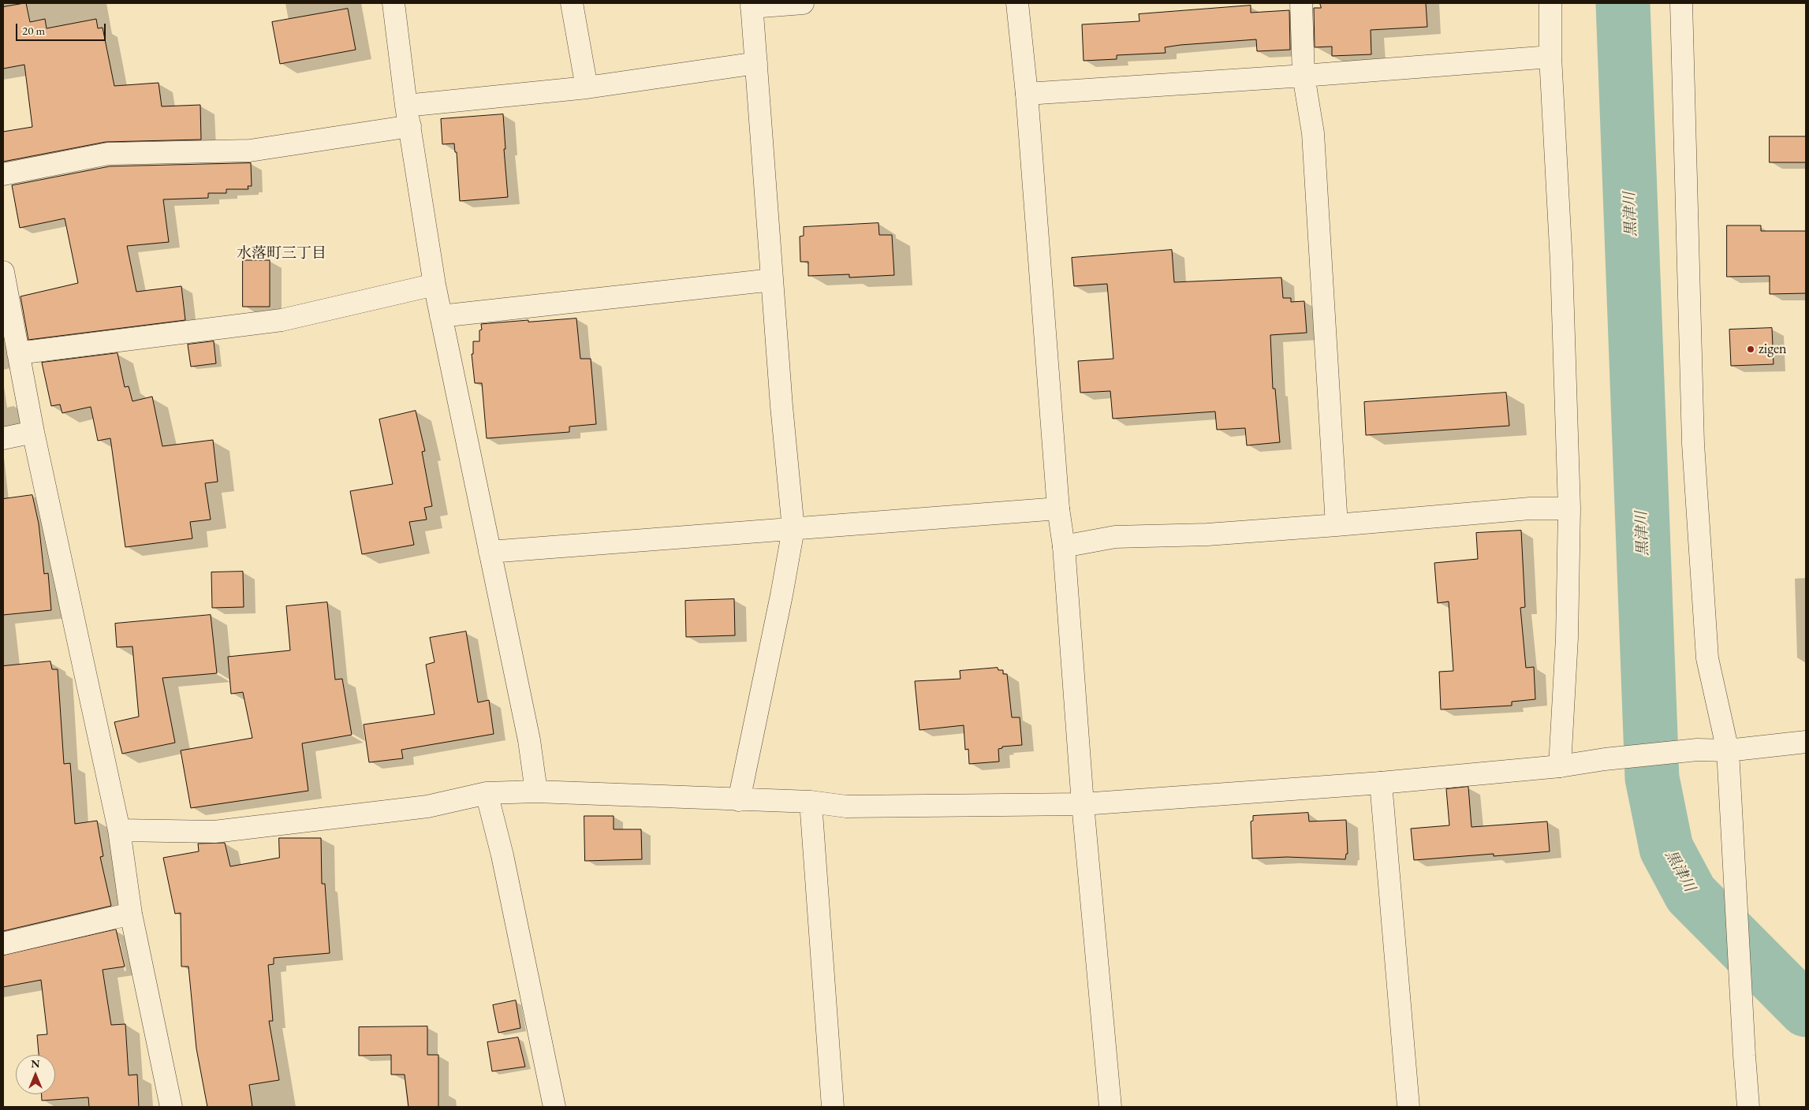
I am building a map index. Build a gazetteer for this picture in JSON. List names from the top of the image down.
{
  "districts": ["水落町三丁目"],
  "water": ["黒津川"],
  "places": ["zigen"],
  "scale_bar": "20 m",
  "north": "top"
}
